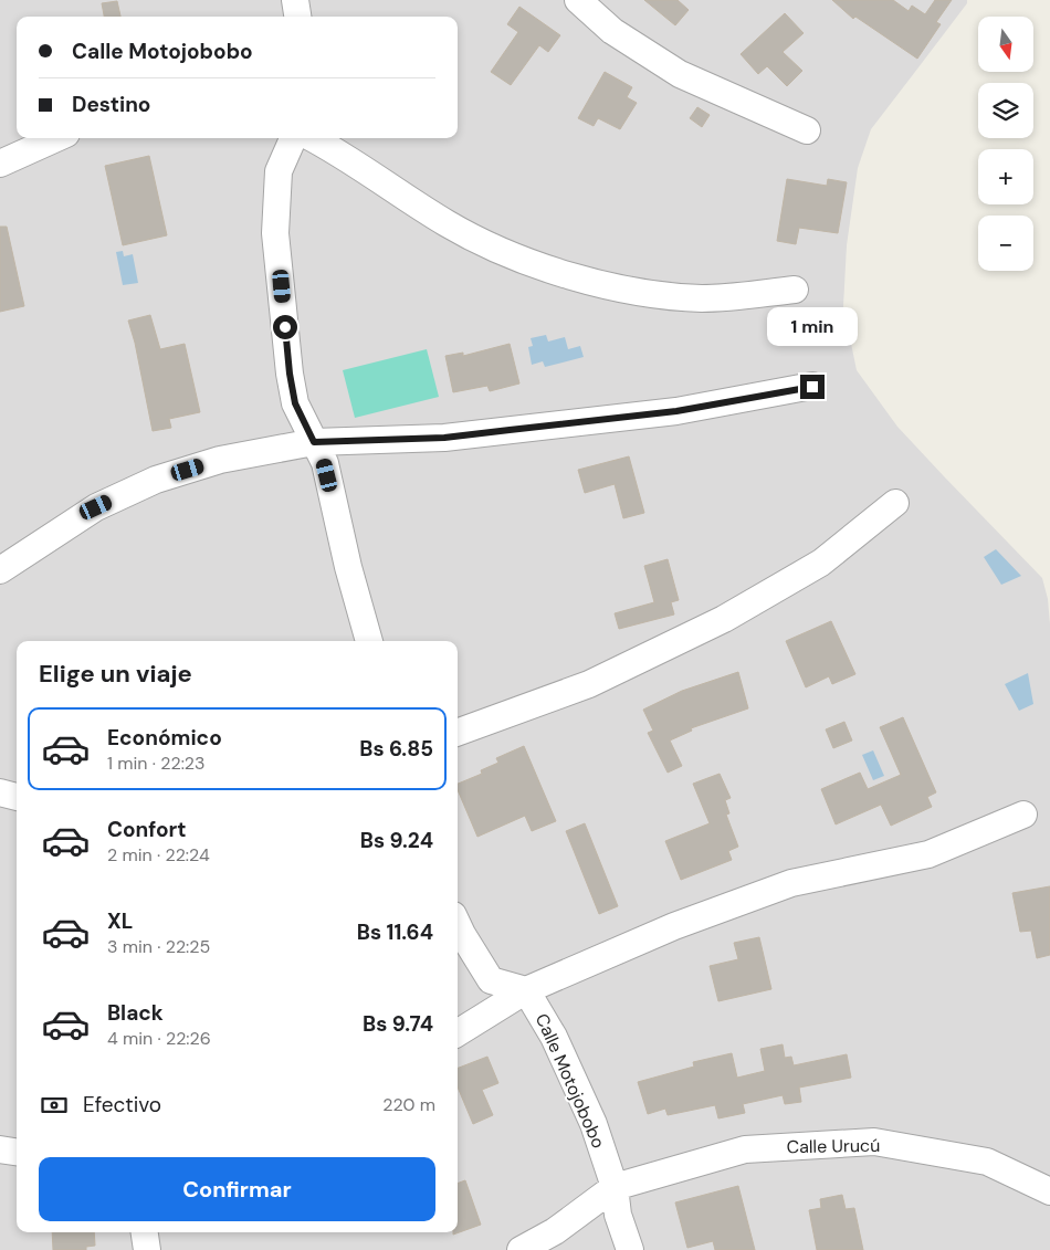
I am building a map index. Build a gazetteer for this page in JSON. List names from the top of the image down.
{
  "streets": {
    "street": ["Calle Motojobobo", "Calle Urucú"]
  },
  "crossings": [
    ["Calle Motojobobo", "Calle Urucú"]
  ],
  "north": "bottom",
  "page": {
    "map_buttons": ["+", "−"],
    "banner": ["Calle Motojobobo", "Destino"],
    "bubble": "1 min",
    "heading": "Elige un viaje",
    "list": [
      {
        "name": "Económico",
        "note": "1 min · 22:23",
        "value": "Bs 6.85"
      },
      {
        "name": "Confort",
        "note": "2 min · 22:24",
        "value": "Bs 9.24"
      },
      {
        "name": "XL",
        "note": "3 min · 22:25",
        "value": "Bs 11.64"
      },
      {
        "name": "Black",
        "note": "4 min · 22:26",
        "value": "Bs 9.74"
      }
    ],
    "pay": ["Efectivo", "220 m"],
    "buttons": "Confirmar"
  }
}
